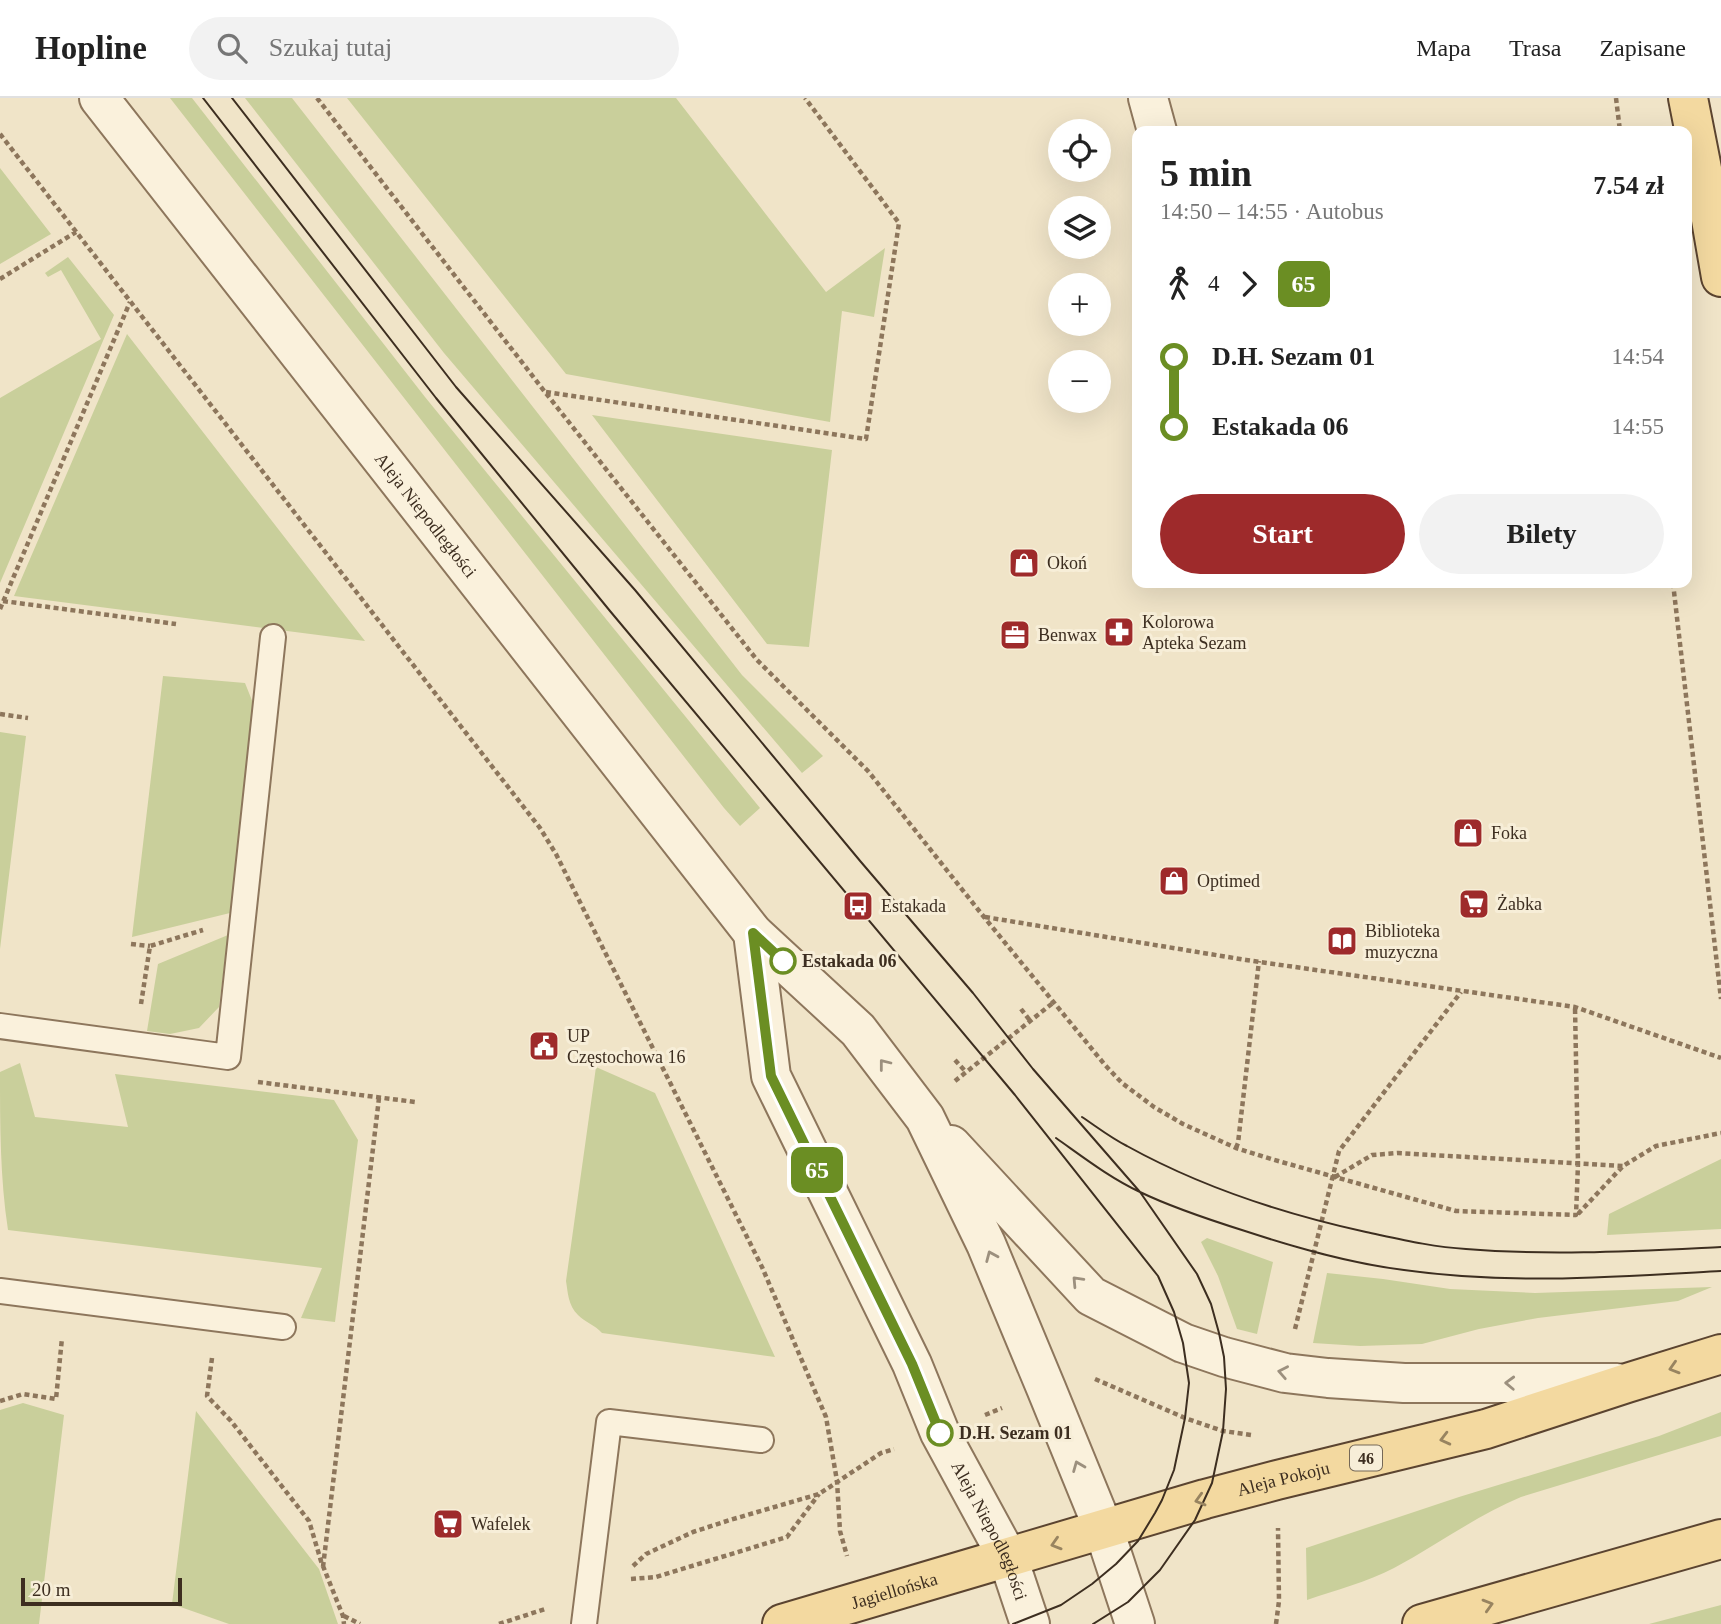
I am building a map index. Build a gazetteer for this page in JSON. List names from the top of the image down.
{
  "streets": {
    "main road": ["46", "Aleja Pokoju", "Jagiellońska"],
    "street": ["Aleja Niepodległości"]
  },
  "crossings": [
    ["Aleja Niepodległości", "Aleja Pokoju"],
    ["Aleja Niepodległości", "Jagiellońska"],
    ["Aleja Pokoju", "Jagiellońska"]
  ],
  "places": {
    "shop": ["Okoń", "Foka", "Optimed"],
    "pharmacy": ["Kolorowa Apteka Sezam"],
    "office": ["Benwax"],
    "supermarket": ["Żabka", "Wafelek"],
    "bus stop": ["Estakada"],
    "library": ["Biblioteka muzyczna"],
    "other": ["Estakada 06", "D.H. Sezam 01"],
    "public building": ["UP Częstochowa 16"]
  },
  "lines": ["bus line 65"],
  "scale_bar": "20 m",
  "page": {
    "header": "Hopline",
    "search": "Szukaj tutaj",
    "nav": ["Mapa", "Trasa", "Zapisane"],
    "on_map": "65",
    "map_buttons": ["+", "−"],
    "heading": ["5 min", "14:50 – 14:55 · Autobus", "7.54 zł"],
    "legs": ["4", "65"],
    "list": [
      {
        "name": "D.H. Sezam 01",
        "value": "14:54"
      },
      {
        "name": "Estakada 06",
        "value": "14:55"
      }
    ],
    "buttons": ["Start", "Bilety"],
    "scale": "20 m"
  }
}
